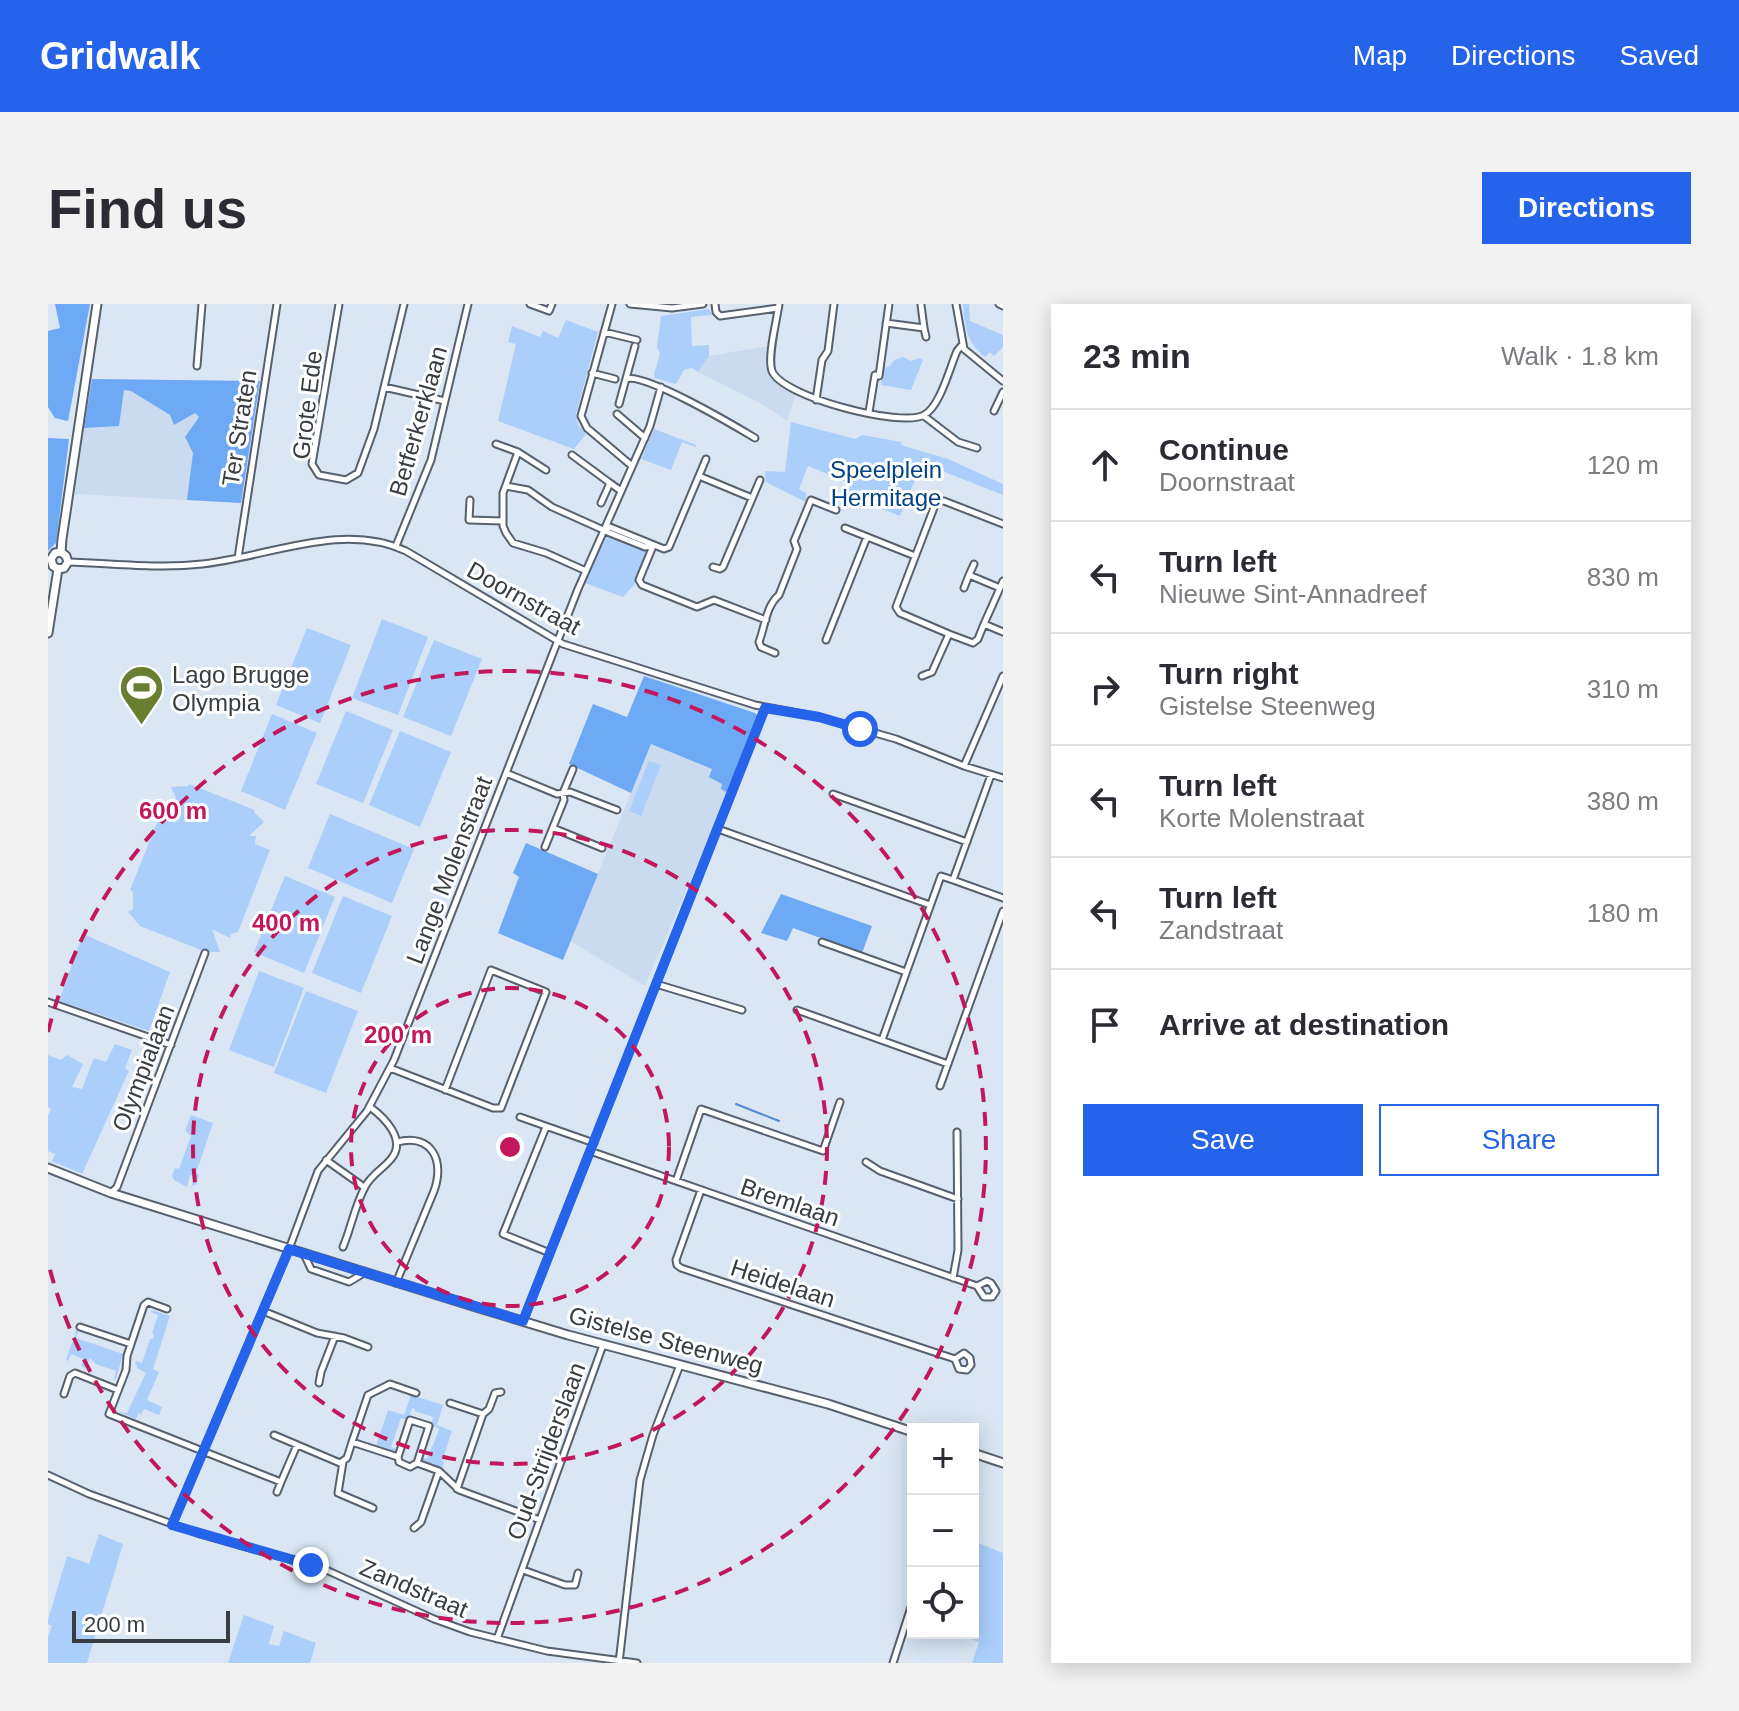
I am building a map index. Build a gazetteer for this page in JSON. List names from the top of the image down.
{
  "streets": {
    "main road": ["Gistelse Steenweg"],
    "street": [
      "Grote Ede",
      "Betferkerklaan",
      "Ter Straten",
      "Doornstraat",
      "Lange Molenstraat",
      "Olympialaan",
      "Bremlaan",
      "Heidelaan",
      "Oud-Strijderslaan",
      "Zandstraat"
    ]
  },
  "crossings": [
    ["Betferkerklaan", "Doornstraat"],
    ["Ter Straten", "Doornstraat"],
    ["Doornstraat", "Lange Molenstraat"],
    ["Lange Molenstraat", "Gistelse Steenweg"],
    ["Lange Molenstraat", "Zandstraat"],
    ["Olympialaan", "Gistelse Steenweg"],
    ["Bremlaan", "Heidelaan"],
    ["Gistelse Steenweg", "Oud-Strijderslaan"],
    ["Oud-Strijderslaan", "Zandstraat"]
  ],
  "parks": ["Speelplein Hermitage"],
  "places": {
    "sports": ["Lago Brugge Olympia"]
  },
  "scale_bar": "200 m",
  "page": {
    "header": "Gridwalk",
    "nav": ["Map", "Directions", "Saved"],
    "buttons": [
      "Directions",
      ["Save", "Share"]
    ],
    "title": "Find us",
    "heading": ["23 min", "Walk · 1.8 km"],
    "list": [
      ["Continue", "Doornstraat", "120 m"],
      ["Turn left", "Nieuwe Sint-Annadreef", "830 m"],
      ["Turn right", "Gistelse Steenweg", "310 m"],
      ["Turn left", "Korte Molenstraat", "380 m"],
      ["Turn left", "Zandstraat", "180 m"],
      "Arrive at destination"
    ],
    "map_buttons": ["+", "−"],
    "scale": "200 m"
  },
  "rings": ["600 m", "400 m", "200 m"]
}
